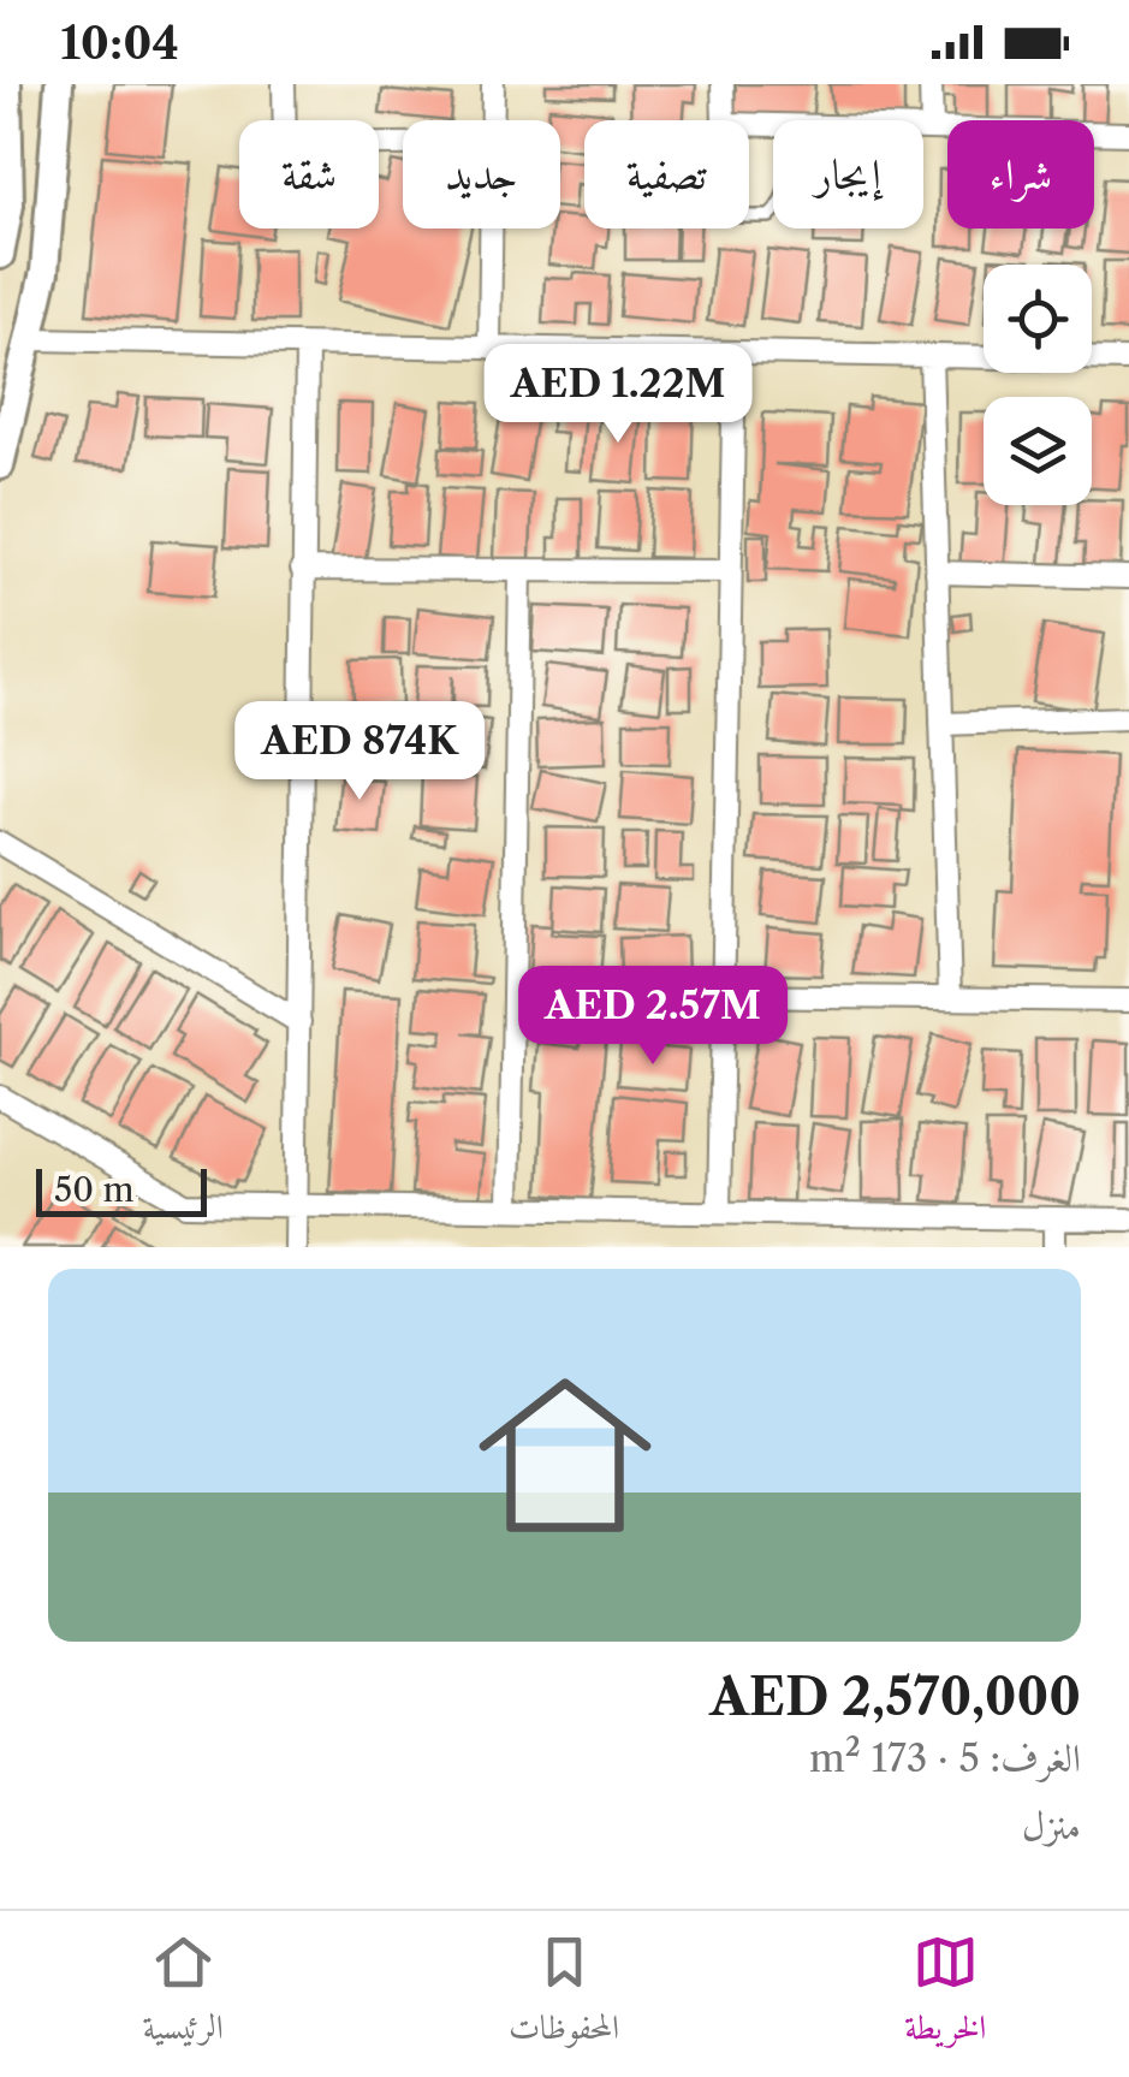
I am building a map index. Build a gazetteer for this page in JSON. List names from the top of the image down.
{
  "scale_bar": "50 m",
  "page": {
    "status": "10:04",
    "chip": [
      "شراء",
      "إيجار",
      "تصفية",
      "جديد",
      "شقة"
    ],
    "price": ["AED 1.22M", "AED 874K", "AED 2.57M"],
    "scale": "50 m",
    "list": [
      {
        "name": "AED 2,570,000",
        "note": "الغرف: 5 · 173 m² · منزل"
      }
    ],
    "tabs": ["الخريطة", "المحفوظات", "الرئيسية"]
  }
}
